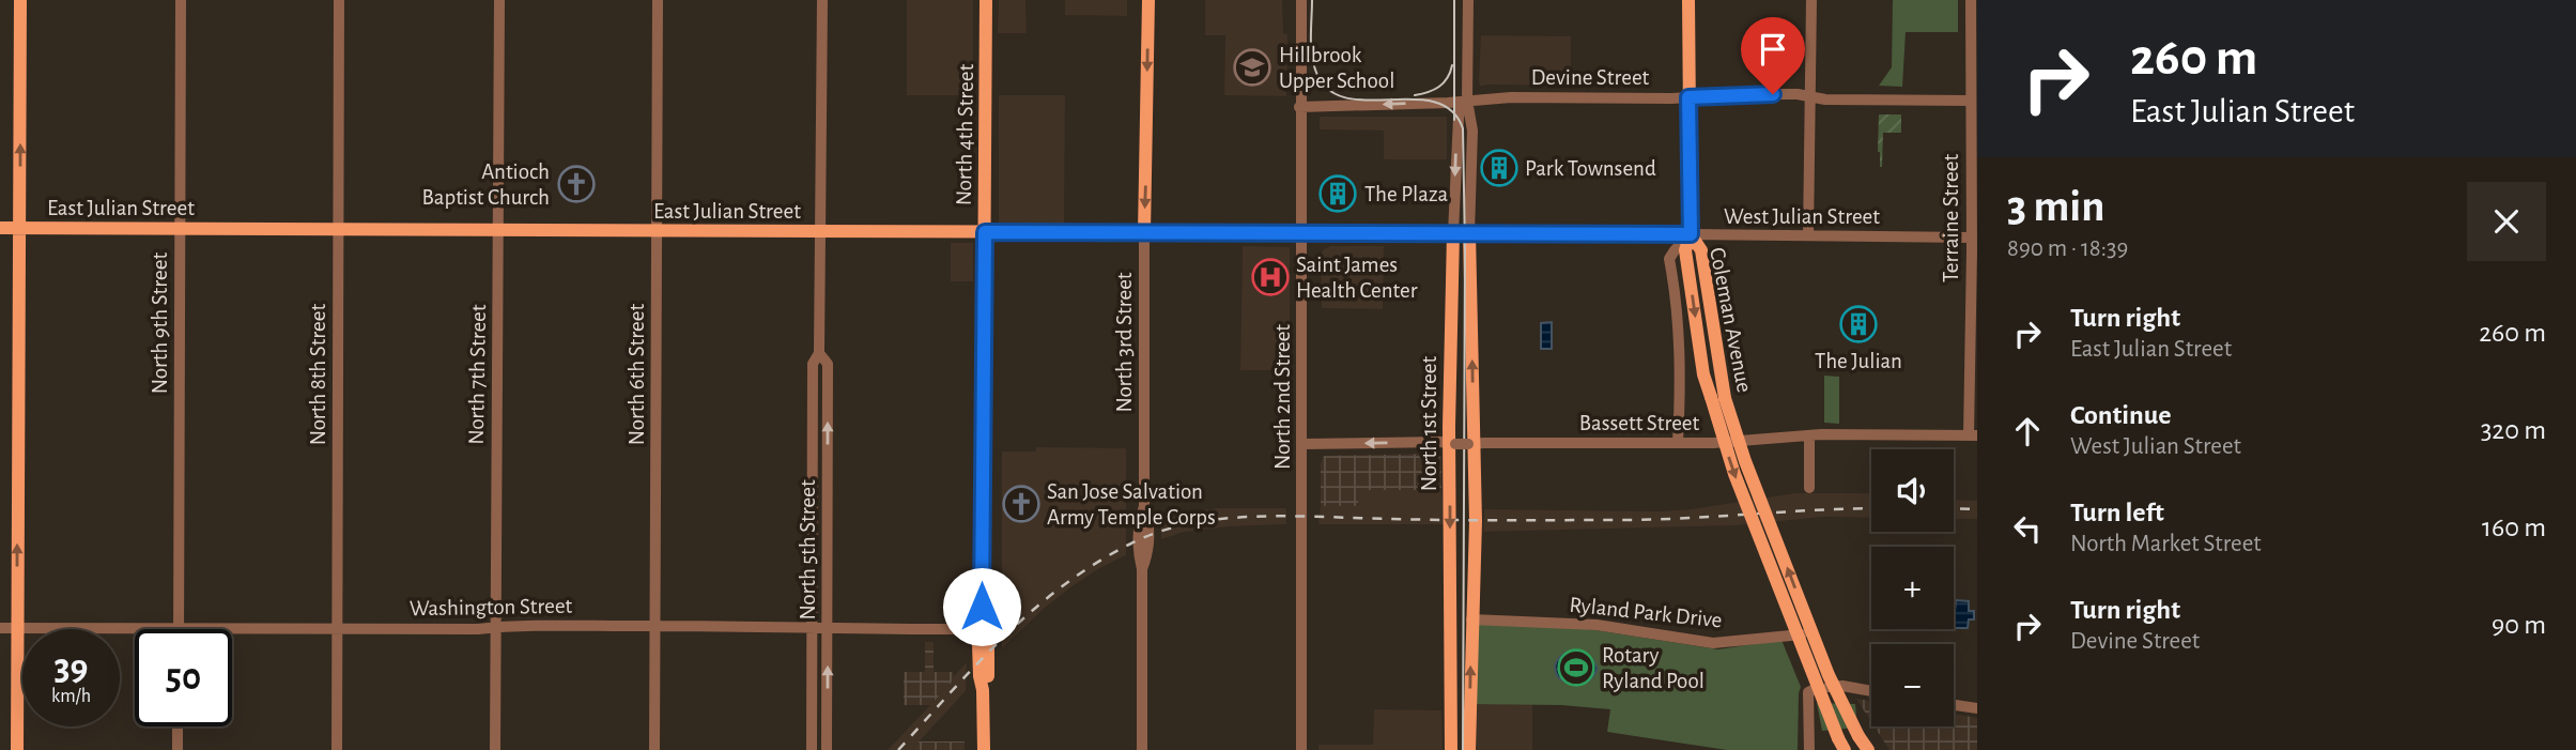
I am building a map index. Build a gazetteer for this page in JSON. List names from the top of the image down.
{
  "streets": {
    "main road": [
      "North 4th Street",
      "East Julian Street",
      "West Julian Street",
      "Coleman Avenue",
      "North 3rd Street",
      "North 1st Street"
    ],
    "street": [
      "Devine Street",
      "Terraine Street",
      "North 9th Street",
      "North 8th Street",
      "North 7th Street",
      "North 6th Street",
      "North 2nd Street",
      "Bassett Street",
      "North 5th Street",
      "Washington Street",
      "Ryland Park Drive"
    ]
  },
  "crossings": [
    ["Devine Street", "Terraine Street"],
    ["Devine Street", "North 2nd Street"],
    ["Devine Street", "North 1st Street"],
    ["North 4th Street", "East Julian Street"],
    ["North 4th Street", "Washington Street"],
    ["East Julian Street", "West Julian Street"],
    ["East Julian Street", "North 9th Street"],
    ["East Julian Street", "North 3rd Street"],
    ["East Julian Street", "North 8th Street"],
    ["East Julian Street", "North 7th Street"],
    ["East Julian Street", "North 6th Street"],
    ["East Julian Street", "North 2nd Street"],
    ["East Julian Street", "North 1st Street"],
    ["East Julian Street", "North 5th Street"],
    ["West Julian Street", "Terraine Street"],
    ["West Julian Street", "Coleman Avenue"],
    ["West Julian Street", "North 1st Street"],
    ["Terraine Street", "Bassett Street"],
    ["North 9th Street", "Washington Street"],
    ["North 8th Street", "Washington Street"],
    ["North 7th Street", "Washington Street"],
    ["North 6th Street", "Washington Street"],
    ["North 2nd Street", "Bassett Street"],
    ["Bassett Street", "North 1st Street"],
    ["North 1st Street", "Ryland Park Drive"],
    ["North 5th Street", "Washington Street"]
  ],
  "places": {
    "school or university": ["Hillbrook Upper School"],
    "building": ["Park Townsend", "The Plaza", "The Julian"],
    "church": ["Antioch Baptist Church", "San Jose Salvation Army Temple Corps"],
    "hospital": ["Saint James Health Center"],
    "sports": ["Rotary Ryland Pool"]
  },
  "page": {
    "turn": ["260 m", "East Julian Street"],
    "heading": ["3 min", "890 m · 18:39"],
    "list": [
      {
        "name": "Turn right",
        "note": "East Julian Street",
        "value": "260 m"
      },
      {
        "name": "Continue",
        "note": "West Julian Street",
        "value": "320 m"
      },
      {
        "name": "Turn left",
        "note": "North Market Street",
        "value": "160 m"
      },
      {
        "name": "Turn right",
        "note": "Devine Street",
        "value": "90 m"
      }
    ],
    "map_buttons": ["+", "−"],
    "speed": "39 km/h",
    "limit": "50"
  }
}
